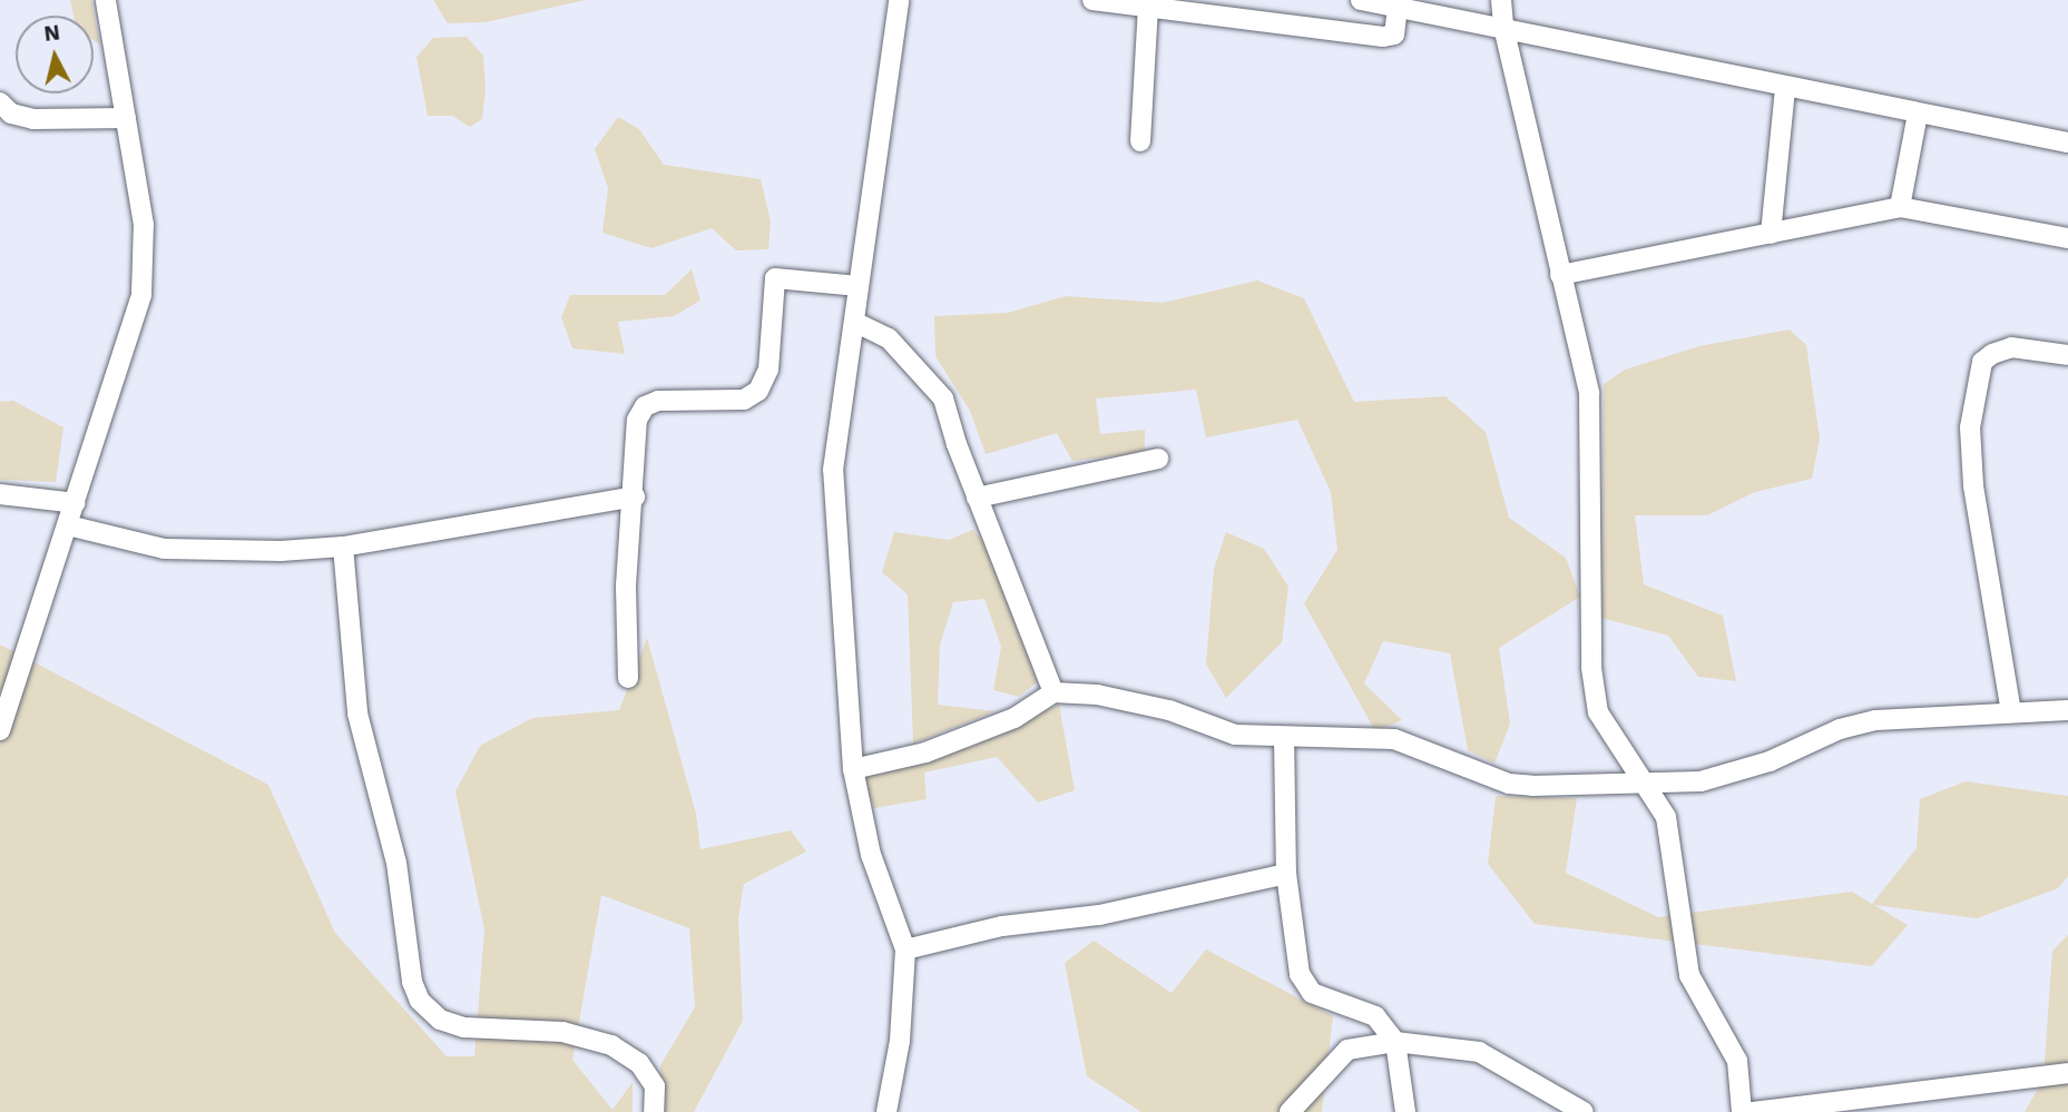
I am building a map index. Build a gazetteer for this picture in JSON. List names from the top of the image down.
{
  "north": "top"
}
